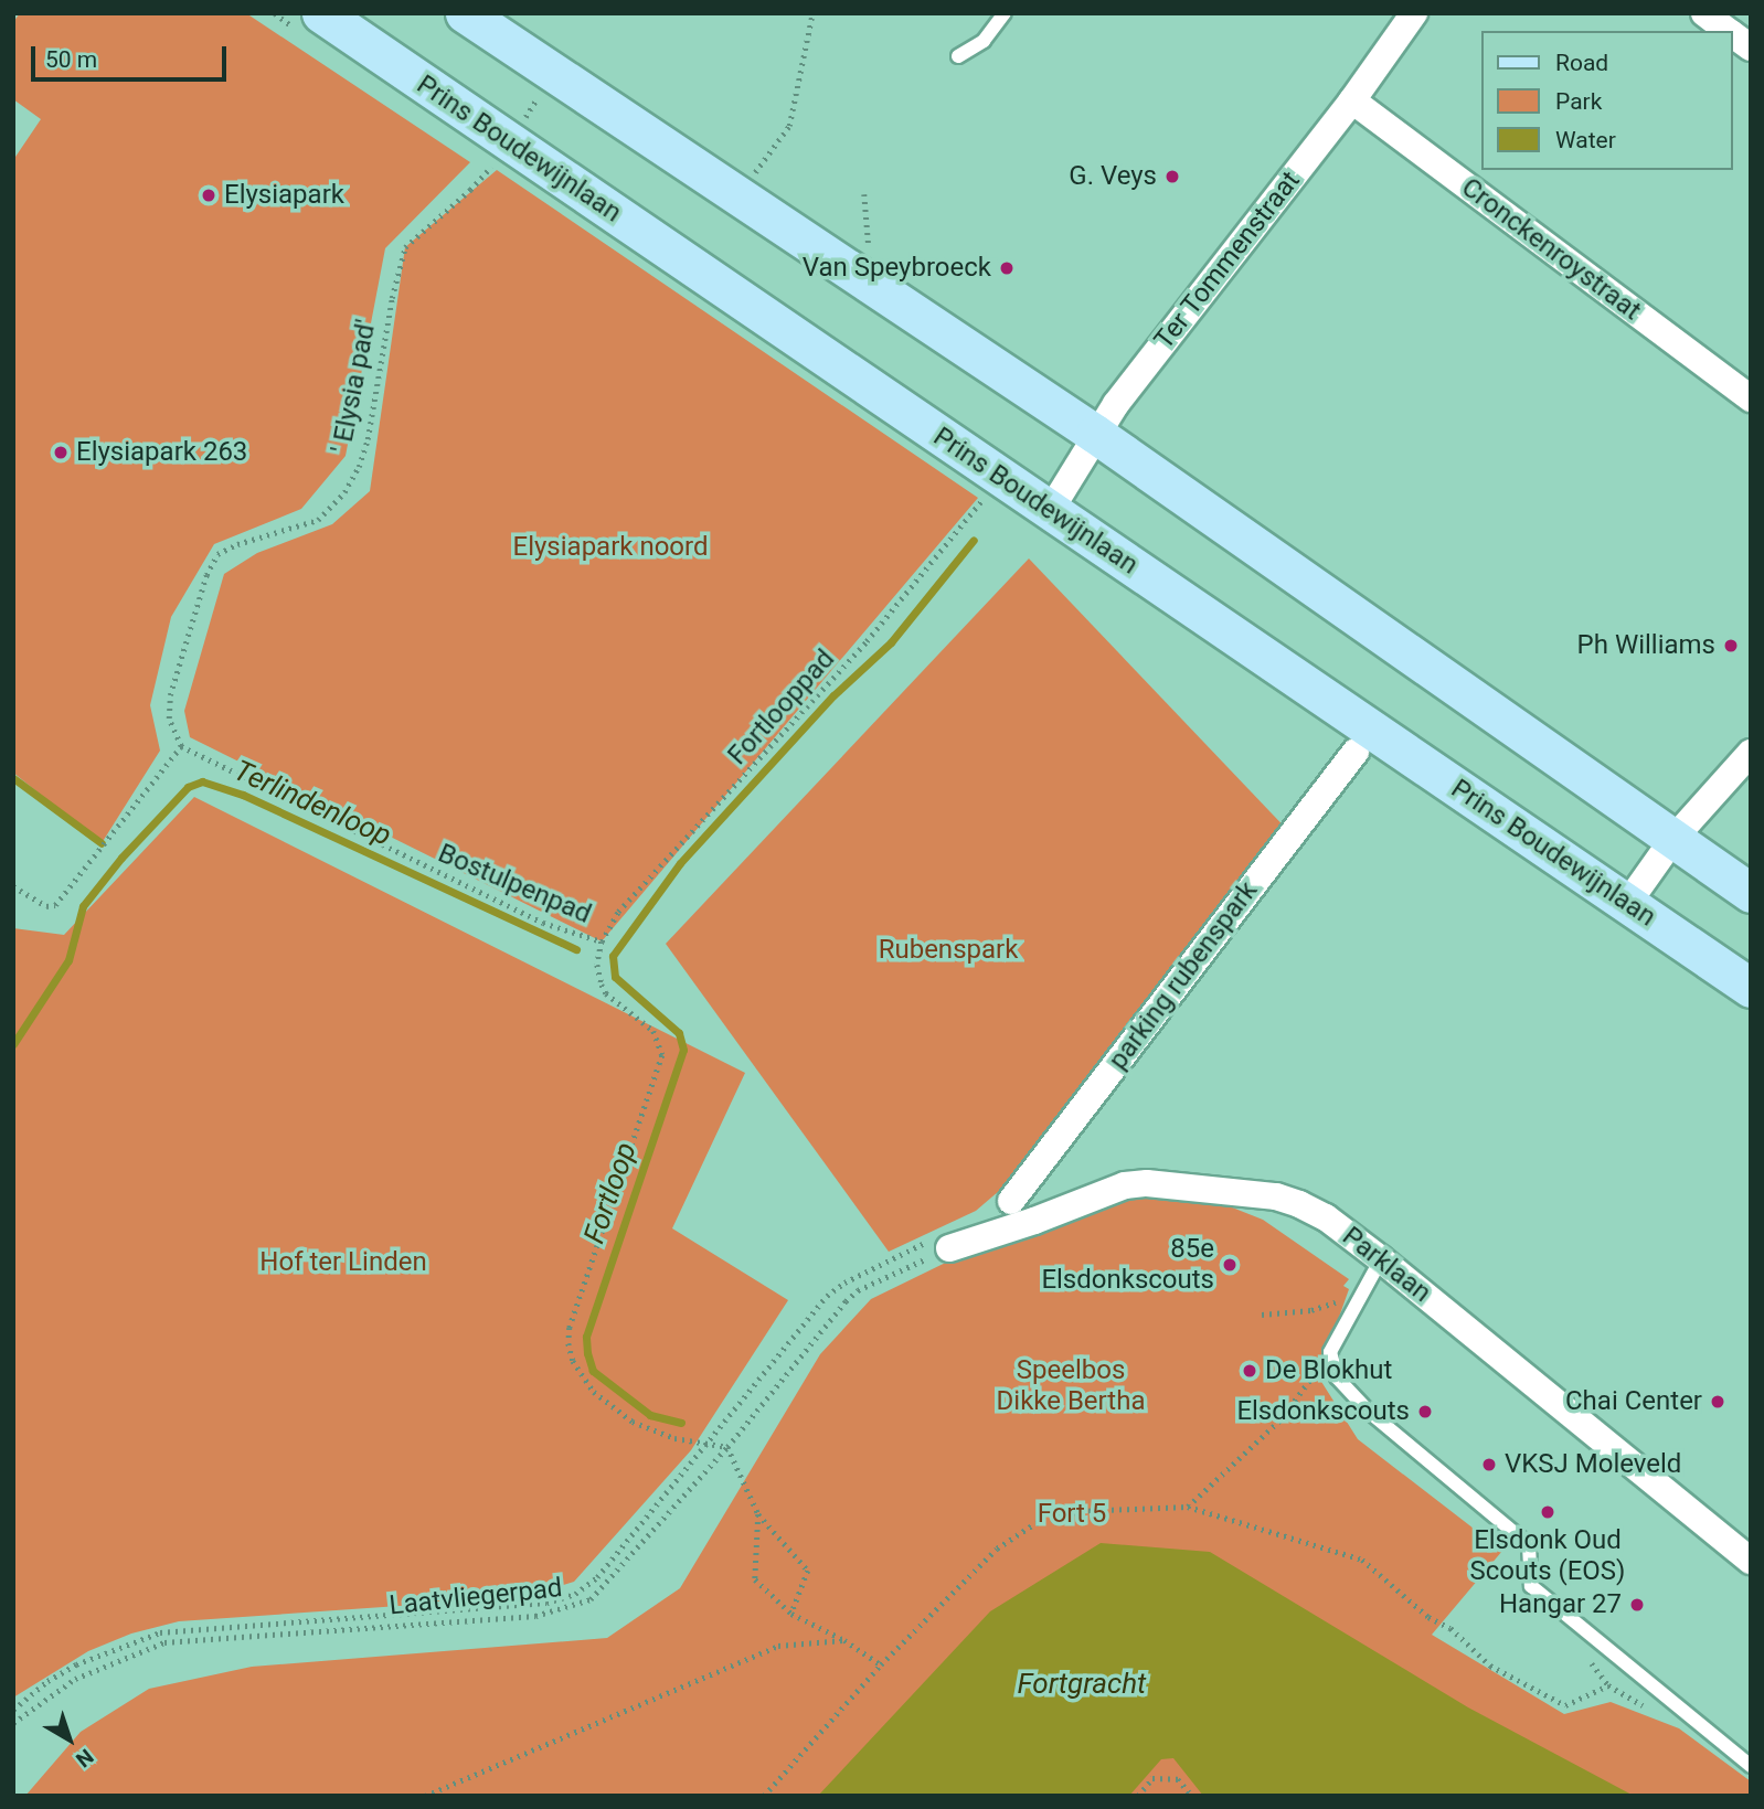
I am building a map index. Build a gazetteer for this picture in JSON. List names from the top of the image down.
{
  "streets": {
    "main road": ["Prins Boudewijnlaan"],
    "street": [
      "Cronckenroystraat",
      "Ter Tommenstraat",
      "parking rubenspark",
      "Parklaan"
    ],
    "path": [
      "' Elysia pad'",
      "Fortlooppad",
      "Bostulpenpad",
      "Laatvliegerpad"
    ]
  },
  "crossings": [
    ["Prins Boudewijnlaan", "Ter Tommenstraat"],
    ["Prins Boudewijnlaan", "' Elysia pad'"],
    ["Cronckenroystraat", "Ter Tommenstraat"],
    ["' Elysia pad'", "Bostulpenpad"],
    ["Fortlooppad", "Bostulpenpad"],
    ["Bostulpenpad", "Laatvliegerpad"],
    ["Parklaan", "Laatvliegerpad"]
  ],
  "water": ["Terlindenloop", "Fortloop", "Fortgracht"],
  "parks": [
    "Elysiapark noord",
    "Rubenspark",
    "Hof ter Linden",
    "Speelbos Dikke Bertha",
    "Fort 5"
  ],
  "places": [
    "G. Veys",
    "Elysiapark",
    "Van Speybroeck",
    "Elysiapark 263",
    "Ph Williams",
    "85e Elsdonkscouts",
    "De Blokhut",
    "Chai Center",
    "Elsdonkscouts",
    "VKSJ Moleveld",
    "Elsdonk Oud Scouts (EOS)",
    "Hangar 27"
  ],
  "legend": ["Road", "Park", "Water"],
  "scale_bar": "50 m",
  "north": "bottom right"
}
